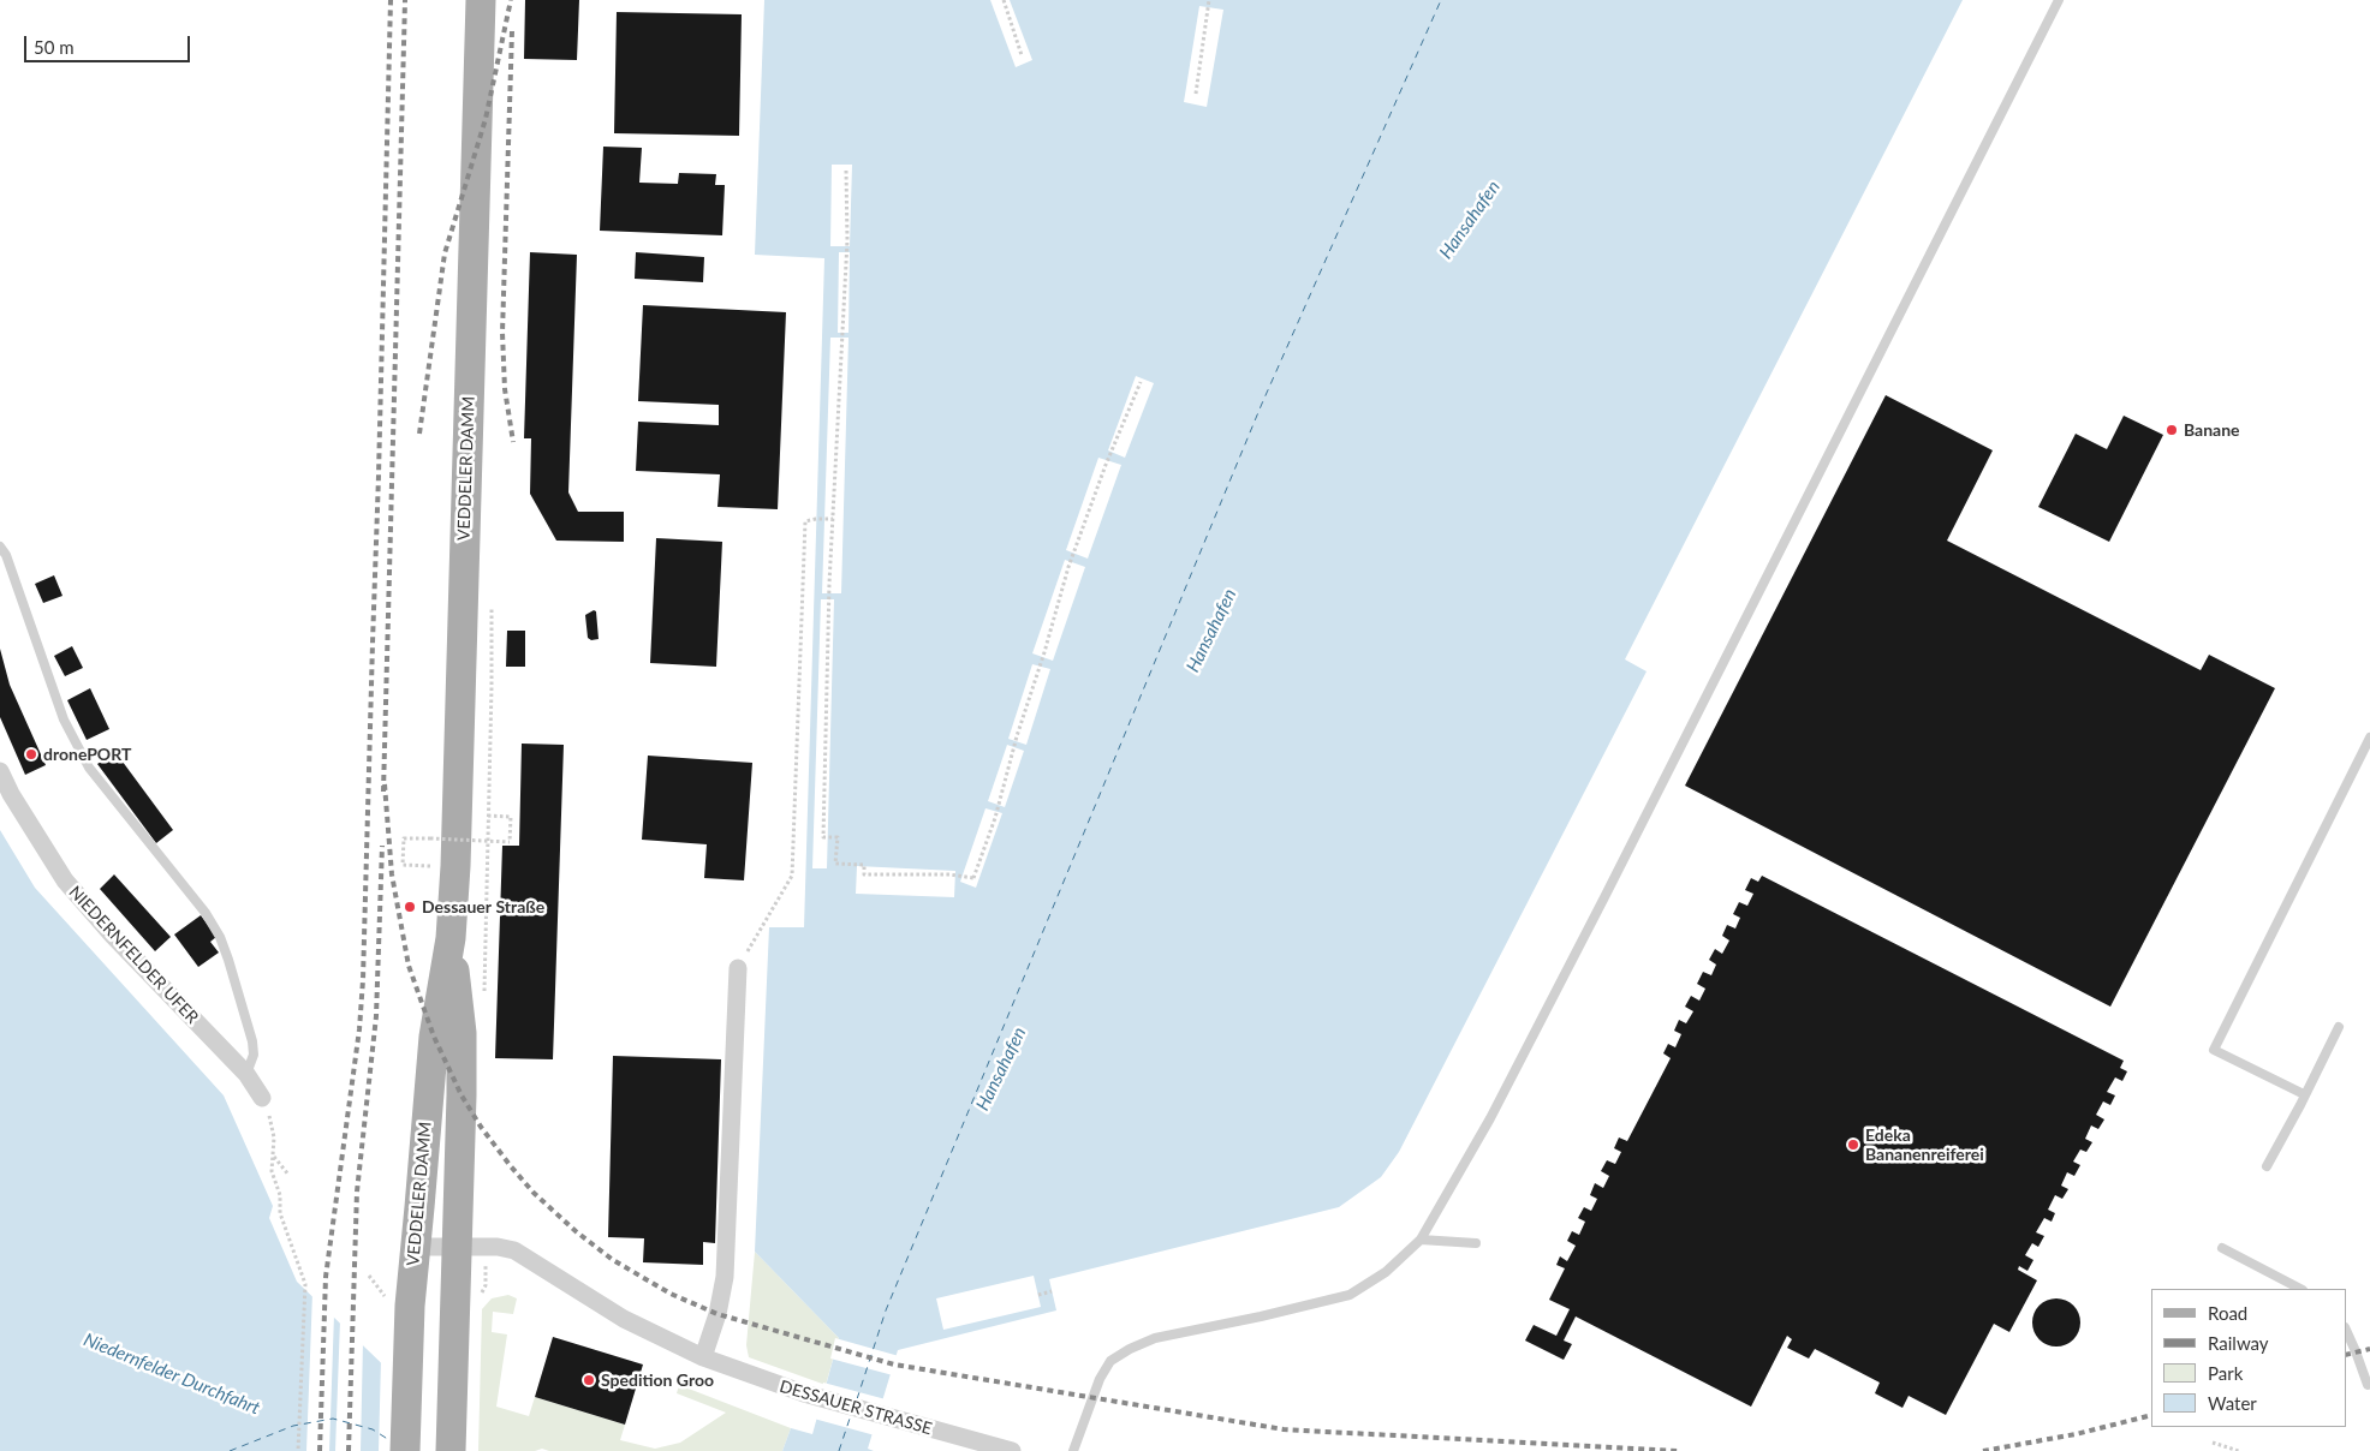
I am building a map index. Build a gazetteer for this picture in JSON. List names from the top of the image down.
{
  "streets": {
    "main road": ["VEDDELER DAMM"],
    "street": ["NIEDERNFELDER UFER", "DESSAUER STRASSE"]
  },
  "crossings": [
    ["VEDDELER DAMM", "DESSAUER STRASSE"]
  ],
  "water": ["Hansahafen", "Niedernfelder Durchfahrt"],
  "places": [
    "Banane",
    "dronePORT",
    "Dessauer Straße",
    "Edeka Bananenreiferei",
    "Spedition Groo"
  ],
  "legend": [
    "Road",
    "Railway",
    "Park",
    "Water"
  ],
  "scale_bar": "50 m"
}
